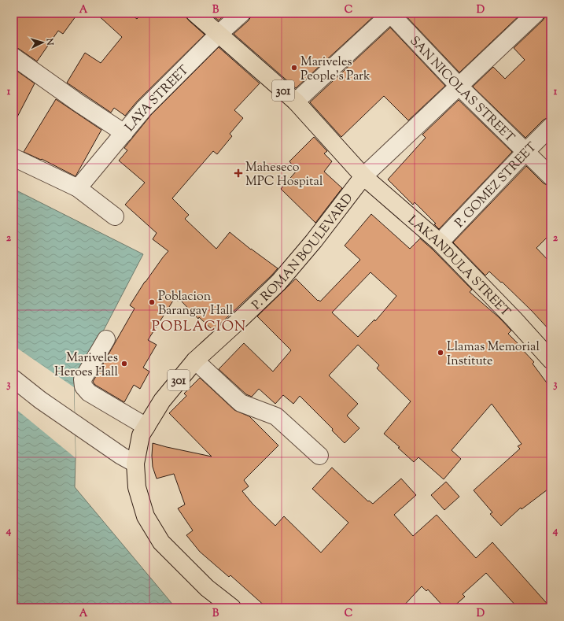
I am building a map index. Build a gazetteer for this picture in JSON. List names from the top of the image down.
{
  "streets": {
    "main road": ["301", "P. ROMAN BOULEVARD", "LAKANDULA STREET"],
    "street": ["SAN NICOLAS STREET", "LAYA STREET", "P. GOMEZ STREET"]
  },
  "crossings": [
    ["SAN NICOLAS STREET", "P. GOMEZ STREET"],
    ["301", "LAYA STREET"],
    ["301", "P. ROMAN BOULEVARD"],
    ["301", "LAKANDULA STREET"],
    ["P. GOMEZ STREET", "LAKANDULA STREET"],
    ["P. ROMAN BOULEVARD", "LAKANDULA STREET"]
  ],
  "districts": ["POBLACION"],
  "places": {
    "other": [
      "Mariveles People's Park",
      "Poblacion Barangay Hall",
      "Llamas Memorial Institute",
      "Mariveles Heroes Hall"
    ],
    "health": ["Maheseco MPC Hospital"]
  },
  "north": "right",
  "grid": {
    "columns": [
      "A",
      "B",
      "C",
      "D"
    ],
    "rows": [
      "1",
      "2",
      "3",
      "4"
    ]
  }
}
